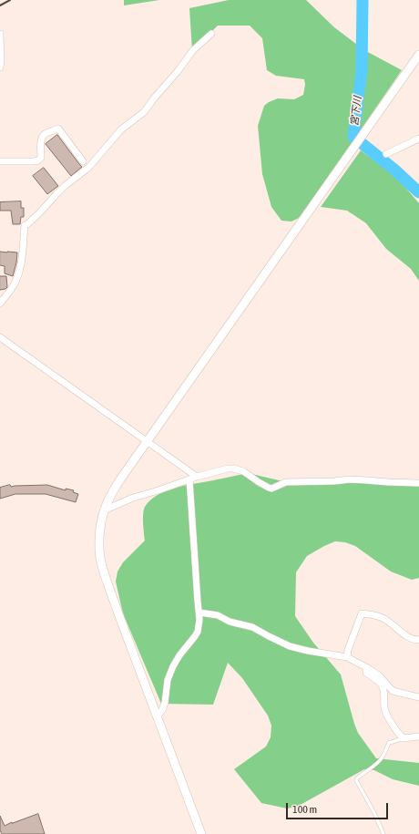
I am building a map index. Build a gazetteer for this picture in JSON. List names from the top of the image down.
{
  "water": ["宮下川"],
  "scale_bar": "100 m"
}
